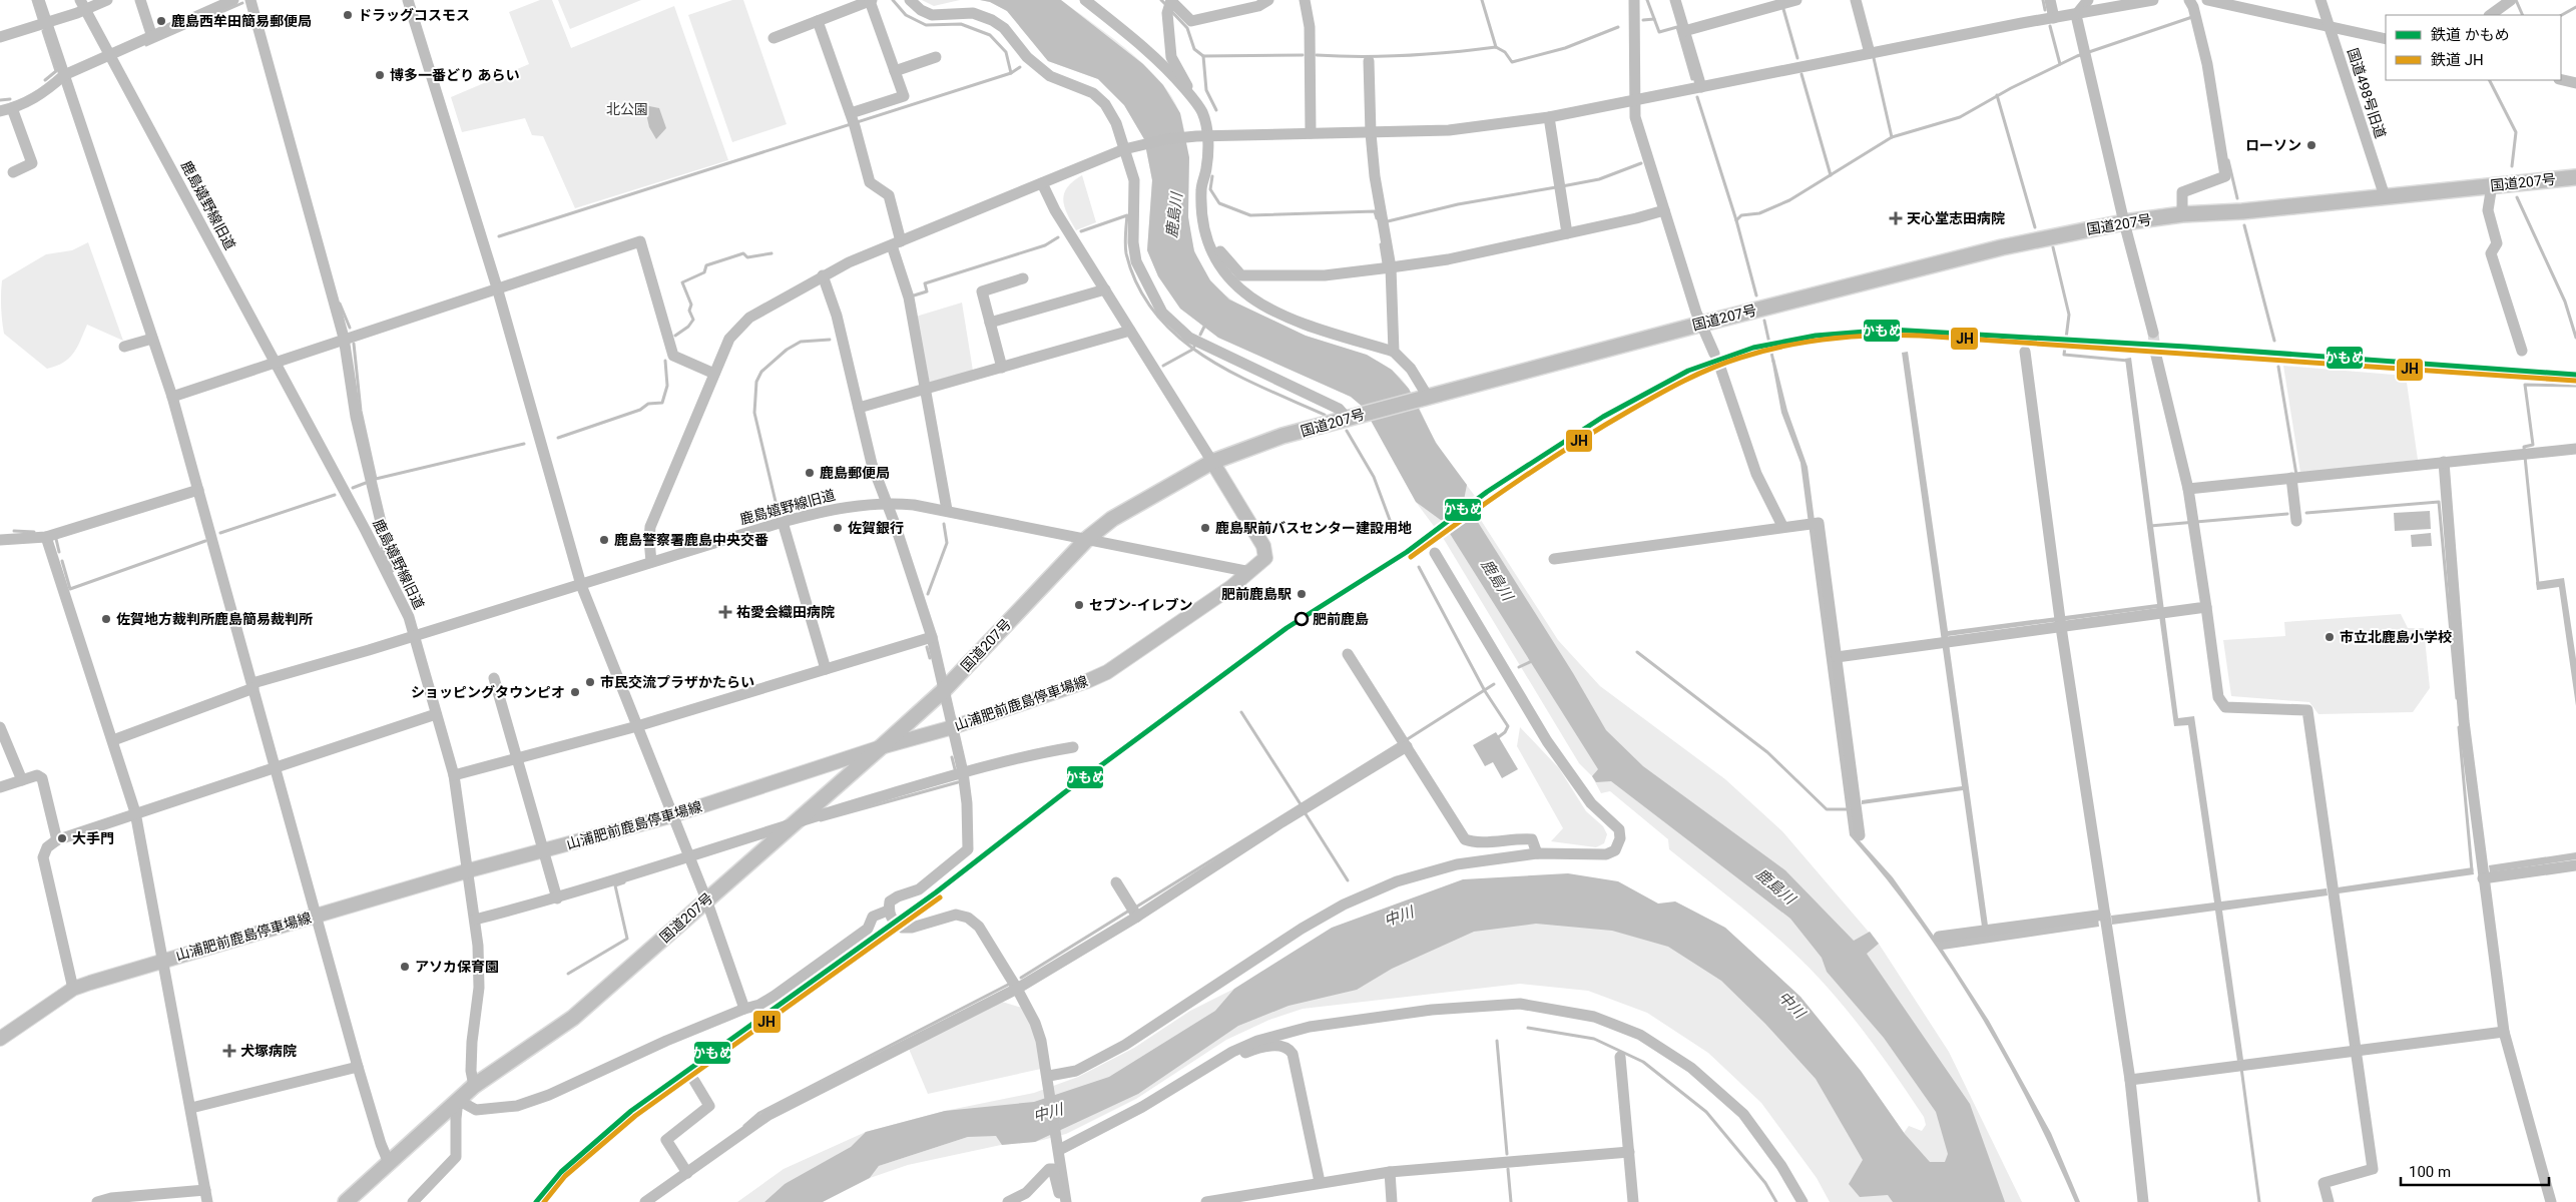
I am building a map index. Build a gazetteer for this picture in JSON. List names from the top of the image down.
{
  "streets": {
    "highway": ["国道207号"],
    "main road": ["山浦肥前鹿島停車場線"],
    "street": ["国道498号旧道", "鹿島嬉野線旧道"]
  },
  "crossings": [
    ["国道498号旧道", "国道207号"],
    ["国道207号", "鹿島嬉野線旧道"],
    ["国道207号", "山浦肥前鹿島停車場線"],
    ["鹿島嬉野線旧道", "山浦肥前鹿島停車場線"]
  ],
  "water": ["鹿島川", "中川"],
  "parks": ["北公園"],
  "places": {
    "other": [
      "ドラッグコスモス",
      "鹿島西牟田簡易郵便局",
      "博多一番どり あらい",
      "ローソン",
      "鹿島郵便局",
      "佐賀銀行",
      "鹿島駅前バスセンター建設用地",
      "鹿島警察署鹿島中央交番",
      "肥前鹿島駅",
      "セブン-イレブン",
      "佐賀地方裁判所鹿島簡易裁判所",
      "肥前鹿島",
      "市立北鹿島小学校",
      "市民交流プラザかたらい",
      "ショッピングタウンピオ",
      "大手門",
      "アソカ保育園"
    ],
    "health": ["天心堂志田病院", "祐愛会織田病院", "犬塚病院"]
  },
  "lines": ["rail line かもめ", "rail line JH"],
  "legend": ["鉄道 かもめ", "鉄道 JH"],
  "scale_bar": "100 m"
}
